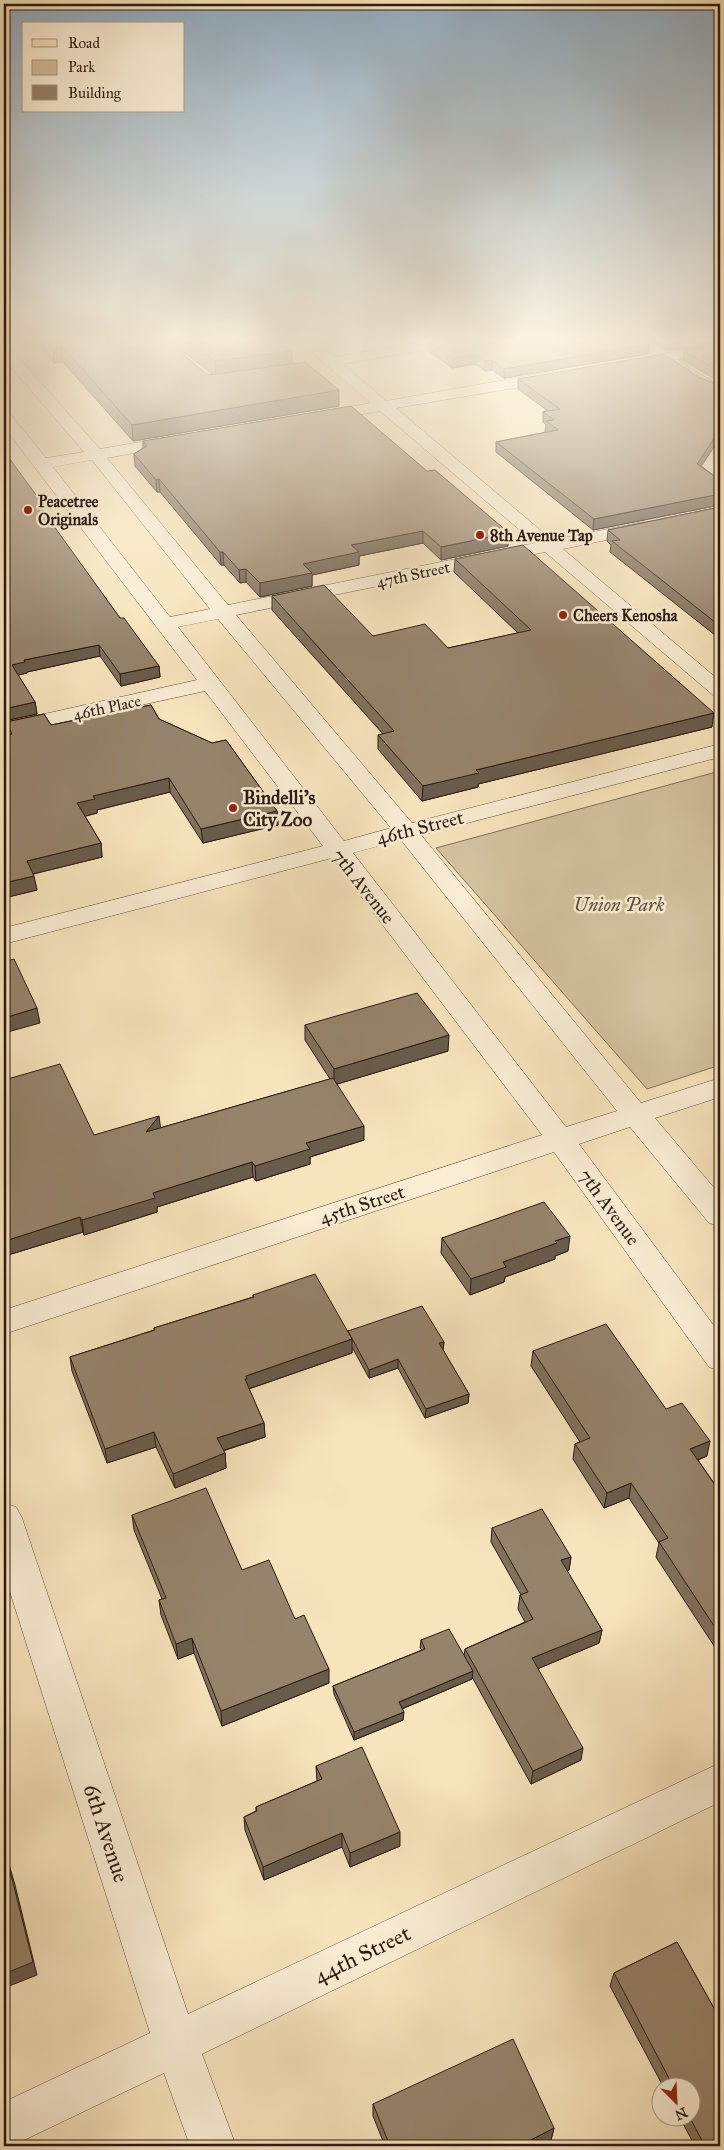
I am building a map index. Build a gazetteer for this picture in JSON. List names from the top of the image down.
{
  "streets": {
    "street": [
      "47th Street",
      "46th Place",
      "46th Street",
      "7th Avenue",
      "45th Street",
      "6th Avenue",
      "44th Street"
    ]
  },
  "crossings": [
    ["47th Street", "7th Avenue"],
    ["46th Place", "7th Avenue"],
    ["46th Street", "7th Avenue"],
    ["7th Avenue", "45th Street"],
    ["6th Avenue", "44th Street"]
  ],
  "parks": ["Union Park"],
  "places": [
    "Peacetree Originals",
    "8th Avenue Tap",
    "Cheers Kenosha",
    "Bindelli's City Zoo"
  ],
  "legend": ["Road", "Park", "Building"],
  "north": "bottom right"
}
